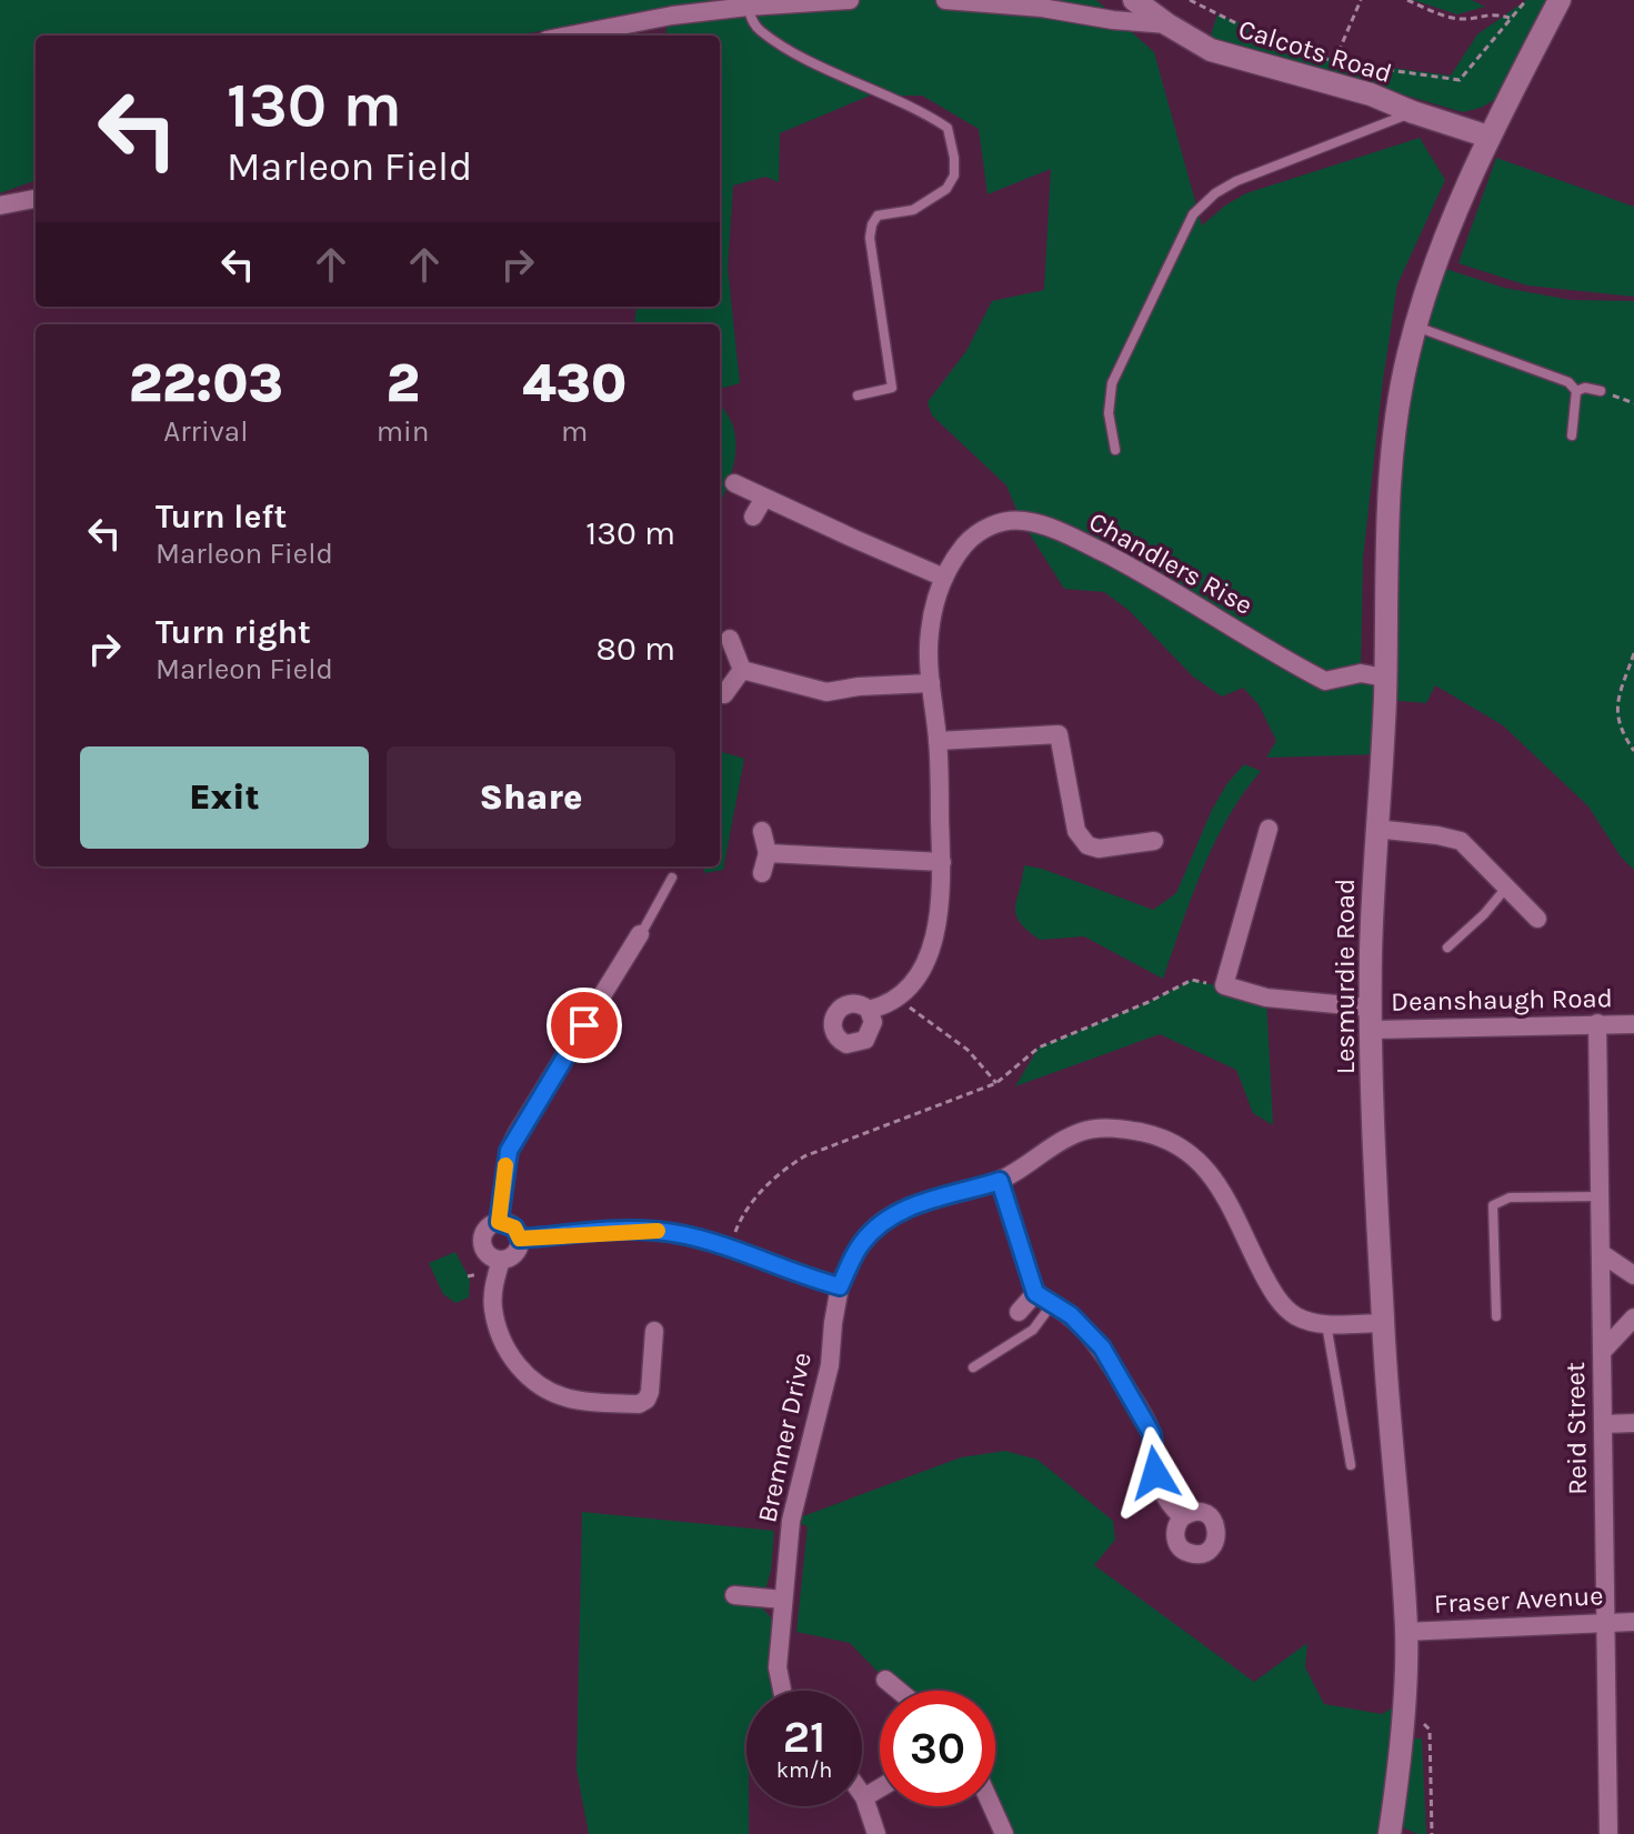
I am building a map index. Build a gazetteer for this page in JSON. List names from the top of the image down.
{
  "streets": {
    "street": [
      "Calcots Road",
      "Chandlers Rise",
      "Lesmurdie Road",
      "Deanshaugh Road",
      "Reid Street",
      "Bremner Drive",
      "Fraser Avenue"
    ]
  },
  "crossings": [
    ["Calcots Road", "Lesmurdie Road"],
    ["Chandlers Rise", "Lesmurdie Road"],
    ["Lesmurdie Road", "Deanshaugh Road"],
    ["Lesmurdie Road", "Fraser Avenue"],
    ["Deanshaugh Road", "Reid Street"],
    ["Reid Street", "Fraser Avenue"]
  ],
  "page": {
    "turn": ["130 m", "Marleon Field"],
    "eta": [
      "22:03",
      "Arrival",
      "2",
      "min",
      "430",
      "m"
    ],
    "list": [
      {
        "name": "Turn left",
        "note": "Marleon Field",
        "value": "130 m"
      },
      {
        "name": "Turn right",
        "note": "Marleon Field",
        "value": "80 m"
      }
    ],
    "buttons": ["Exit", "Share"],
    "speed": "21 km/h",
    "limit": "30"
  }
}
